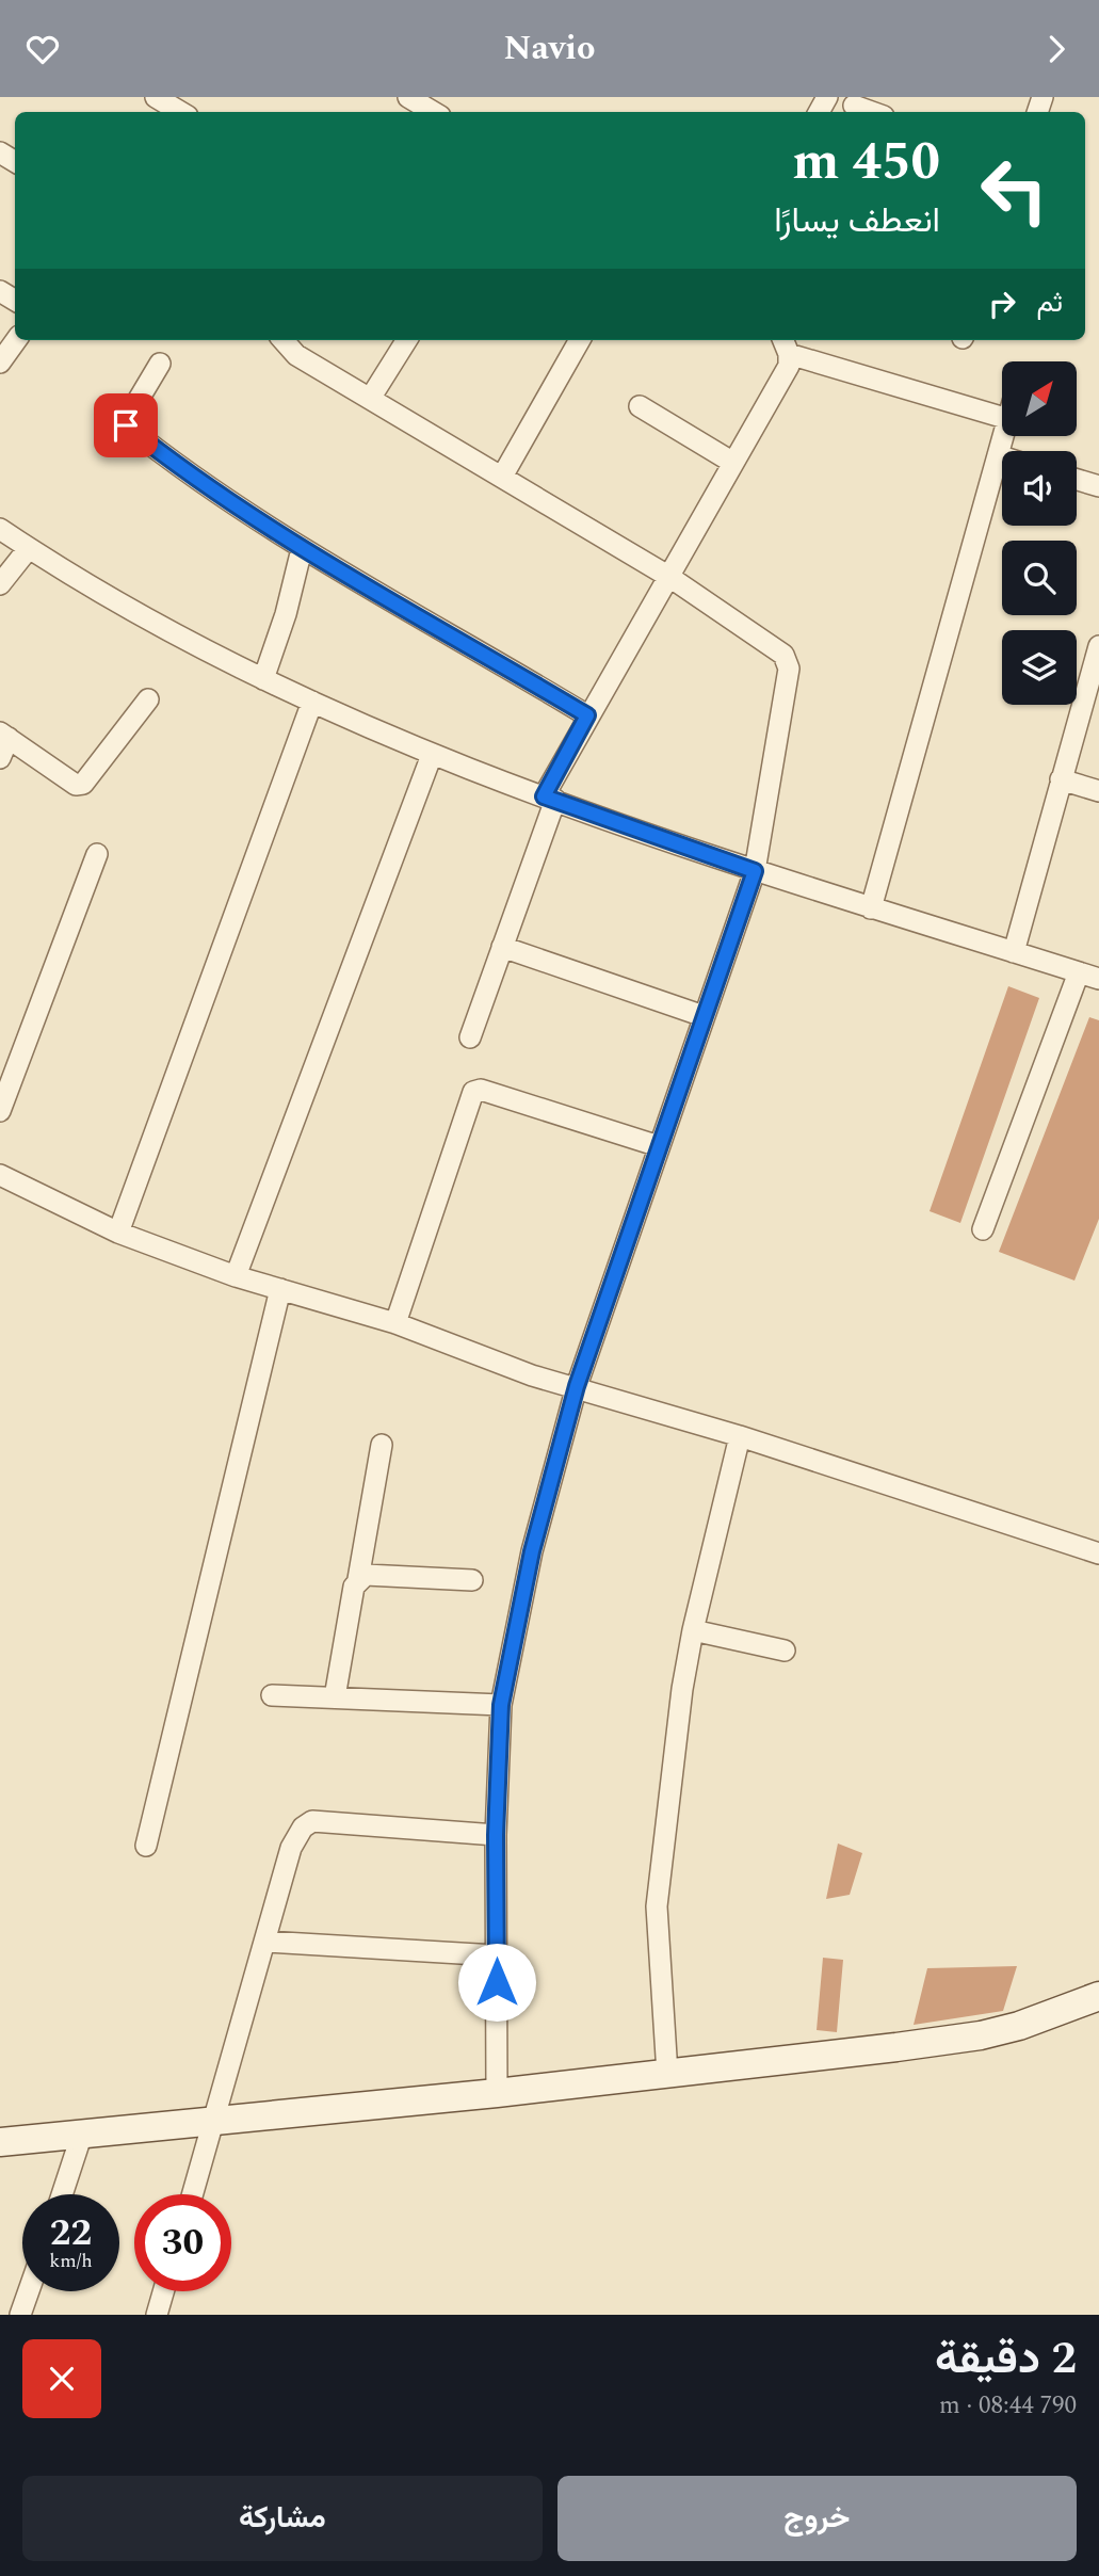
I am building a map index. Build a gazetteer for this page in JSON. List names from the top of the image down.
{
  "north": "top right",
  "page": {
    "header": "Navio",
    "turn": ["450 m", "انعطف يسارًا"],
    "then": "ثم",
    "speed": "22 km/h",
    "limit": "30",
    "heading": ["2 دقيقة", "790 m · 08:44"],
    "buttons": ["خروج", "مشاركة"]
  }
}
